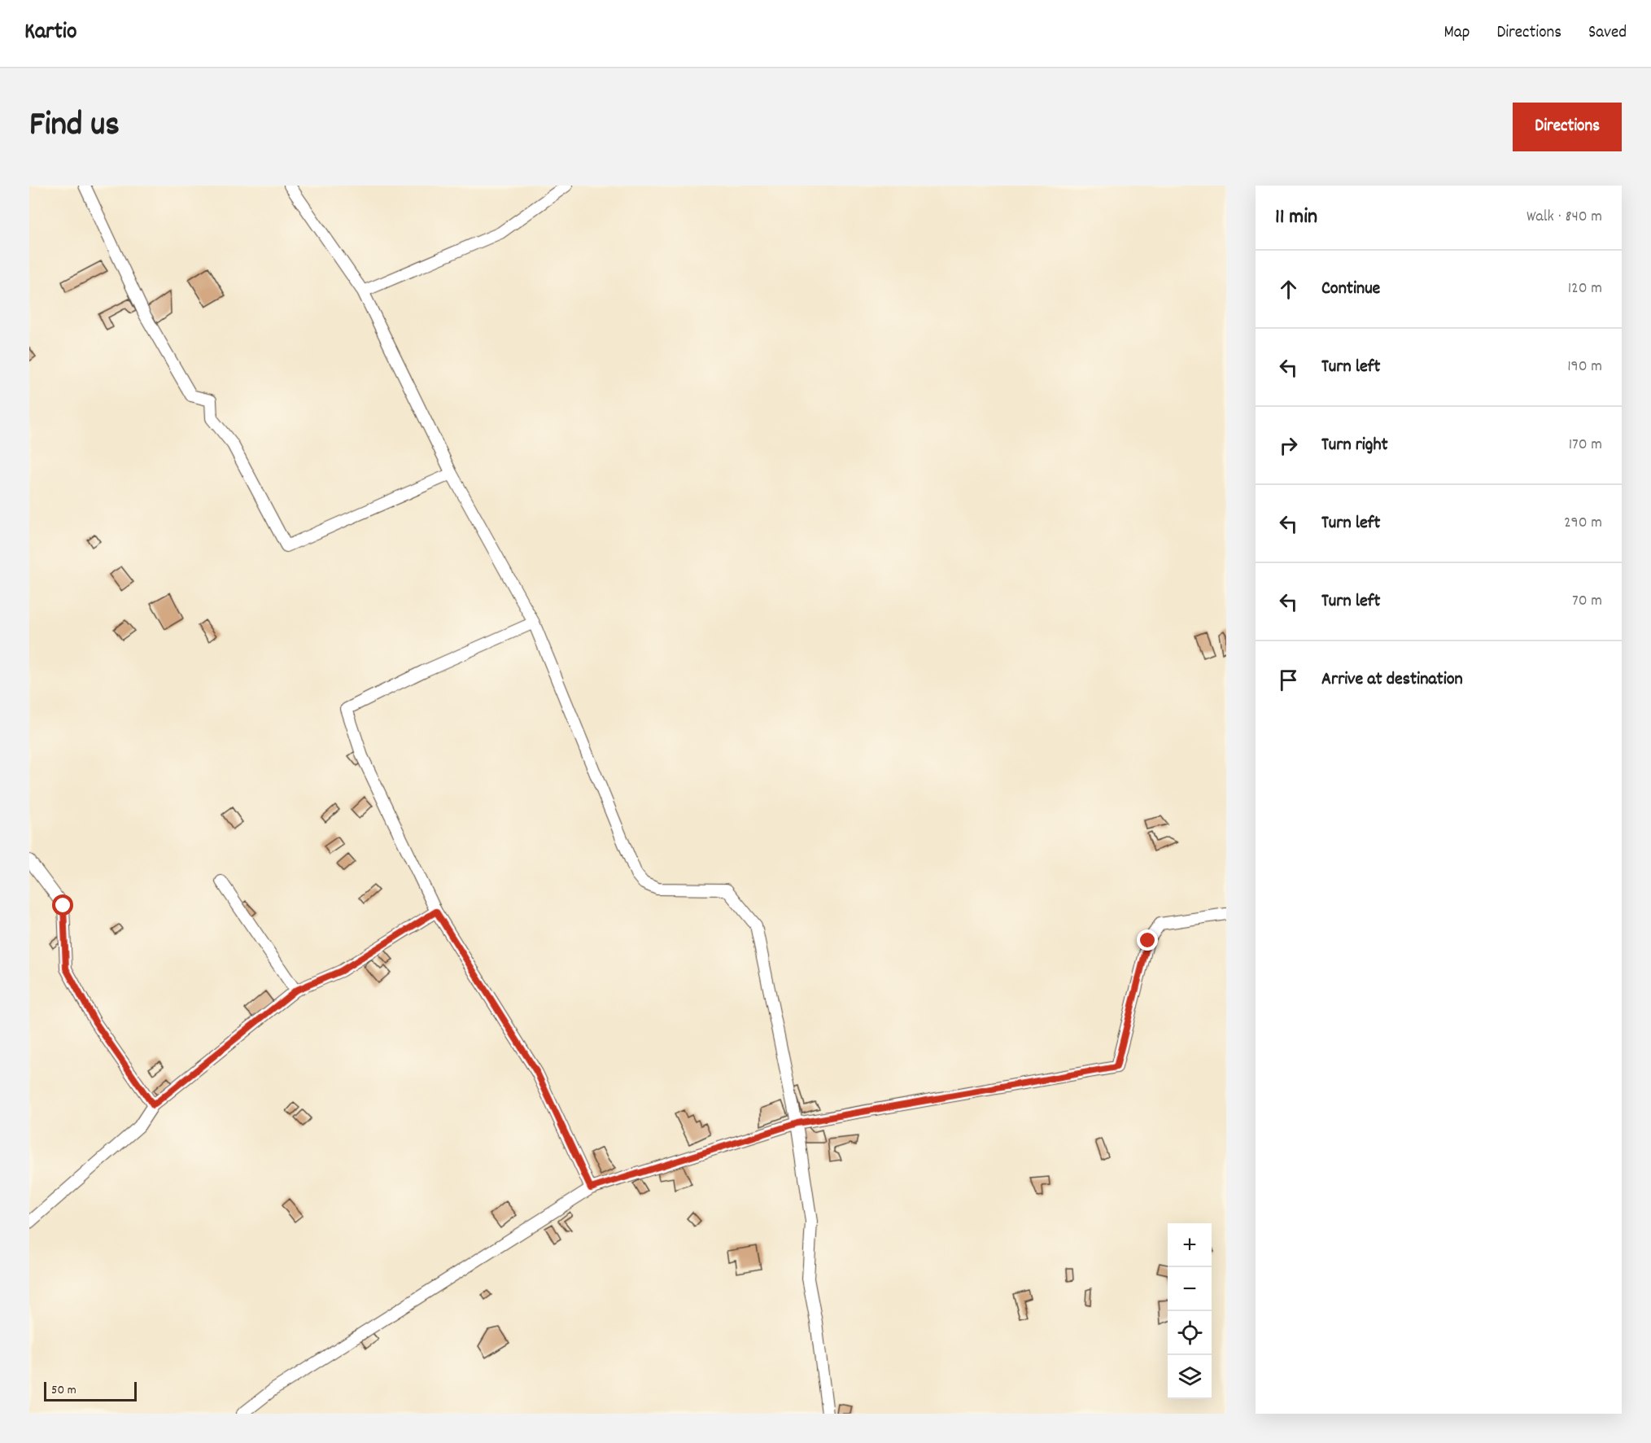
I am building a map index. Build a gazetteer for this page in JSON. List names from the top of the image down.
{
  "scale_bar": "50 m",
  "page": {
    "header": "Kartio",
    "nav": ["Map", "Directions", "Saved"],
    "title": "Find us",
    "buttons": "Directions",
    "heading": ["11 min", "Walk · 840 m"],
    "list": [
      ["Continue", "120 m"],
      ["Turn left", "190 m"],
      ["Turn right", "170 m"],
      ["Turn left", "290 m"],
      ["Turn left", "70 m"],
      "Arrive at destination"
    ],
    "map_buttons": ["+", "−"],
    "scale": "50 m"
  }
}
